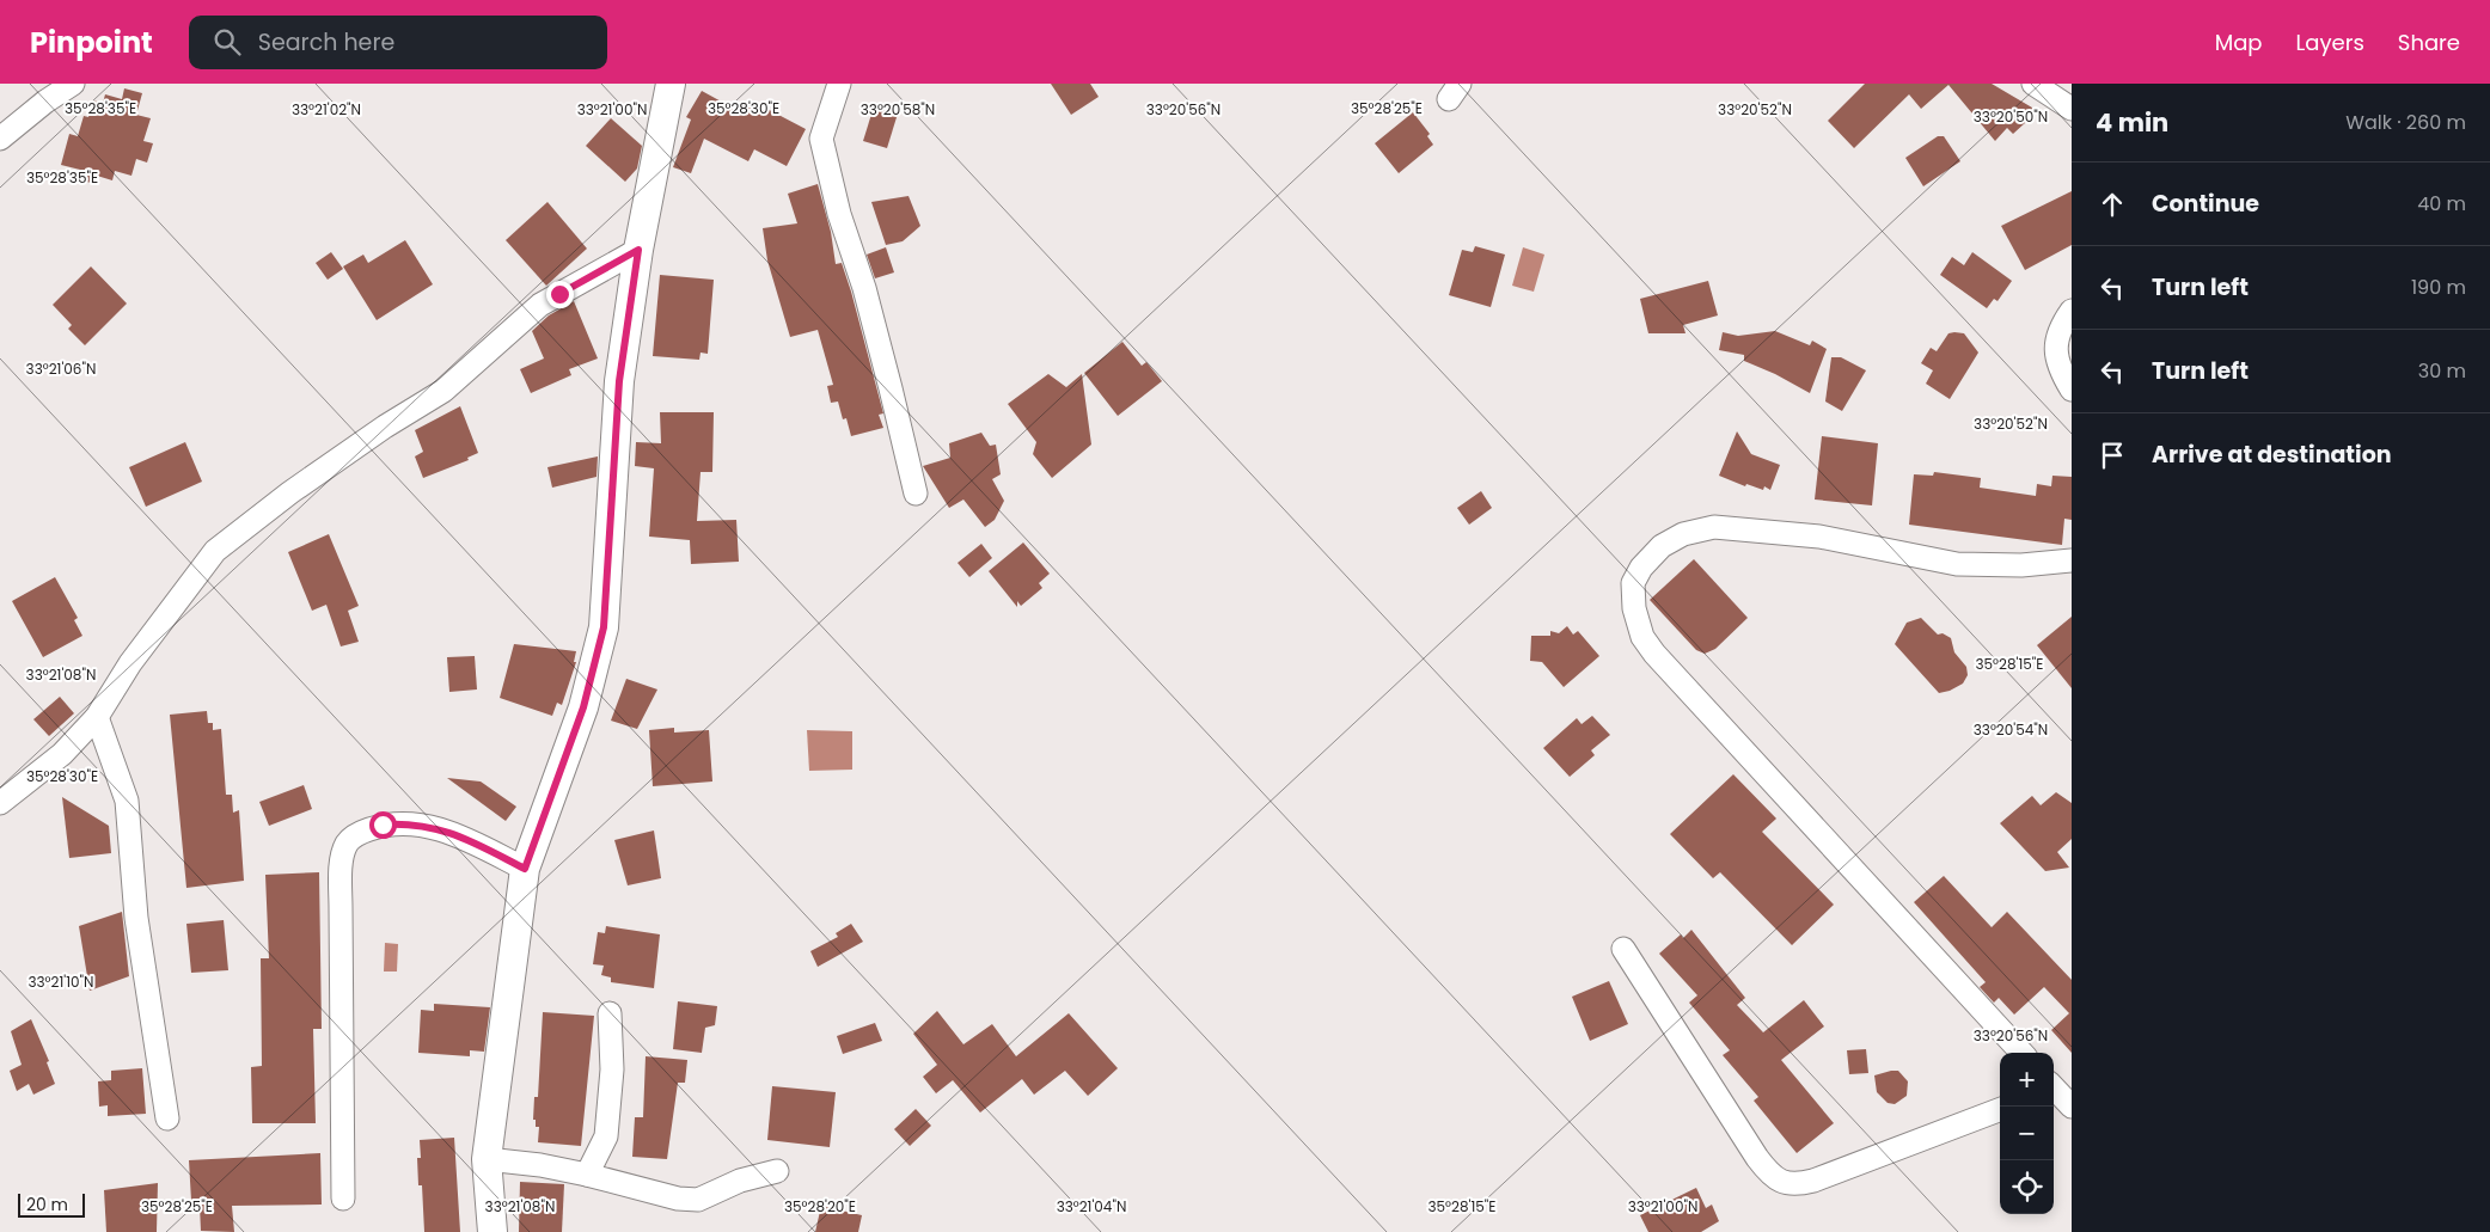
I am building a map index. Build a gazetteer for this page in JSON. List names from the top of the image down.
{
  "scale_bar": "20 m",
  "page": {
    "header": "Pinpoint",
    "search": "Search here",
    "nav": ["Map", "Layers", "Share"],
    "heading": ["4 min", "Walk · 260 m"],
    "list": [
      ["Continue", "40 m"],
      ["Turn left", "190 m"],
      ["Turn left", "30 m"],
      "Arrive at destination"
    ],
    "map_buttons": ["+", "−"],
    "scale": "20 m"
  },
  "coordinates": [
    "35°28'35\"E",
    "35°28'30\"E",
    "35°28'25\"E",
    "33°21'02\"N",
    "33°21'00\"N",
    "33°20'58\"N",
    "33°20'56\"N",
    "33°20'52\"N",
    "33°20'50\"N",
    "33°21'06\"N",
    "35°28'15\"E",
    "33°21'08\"N",
    "33°20'54\"N",
    "33°21'10\"N",
    "33°21'04\"N",
    "35°28'20\"E"
  ]
}
